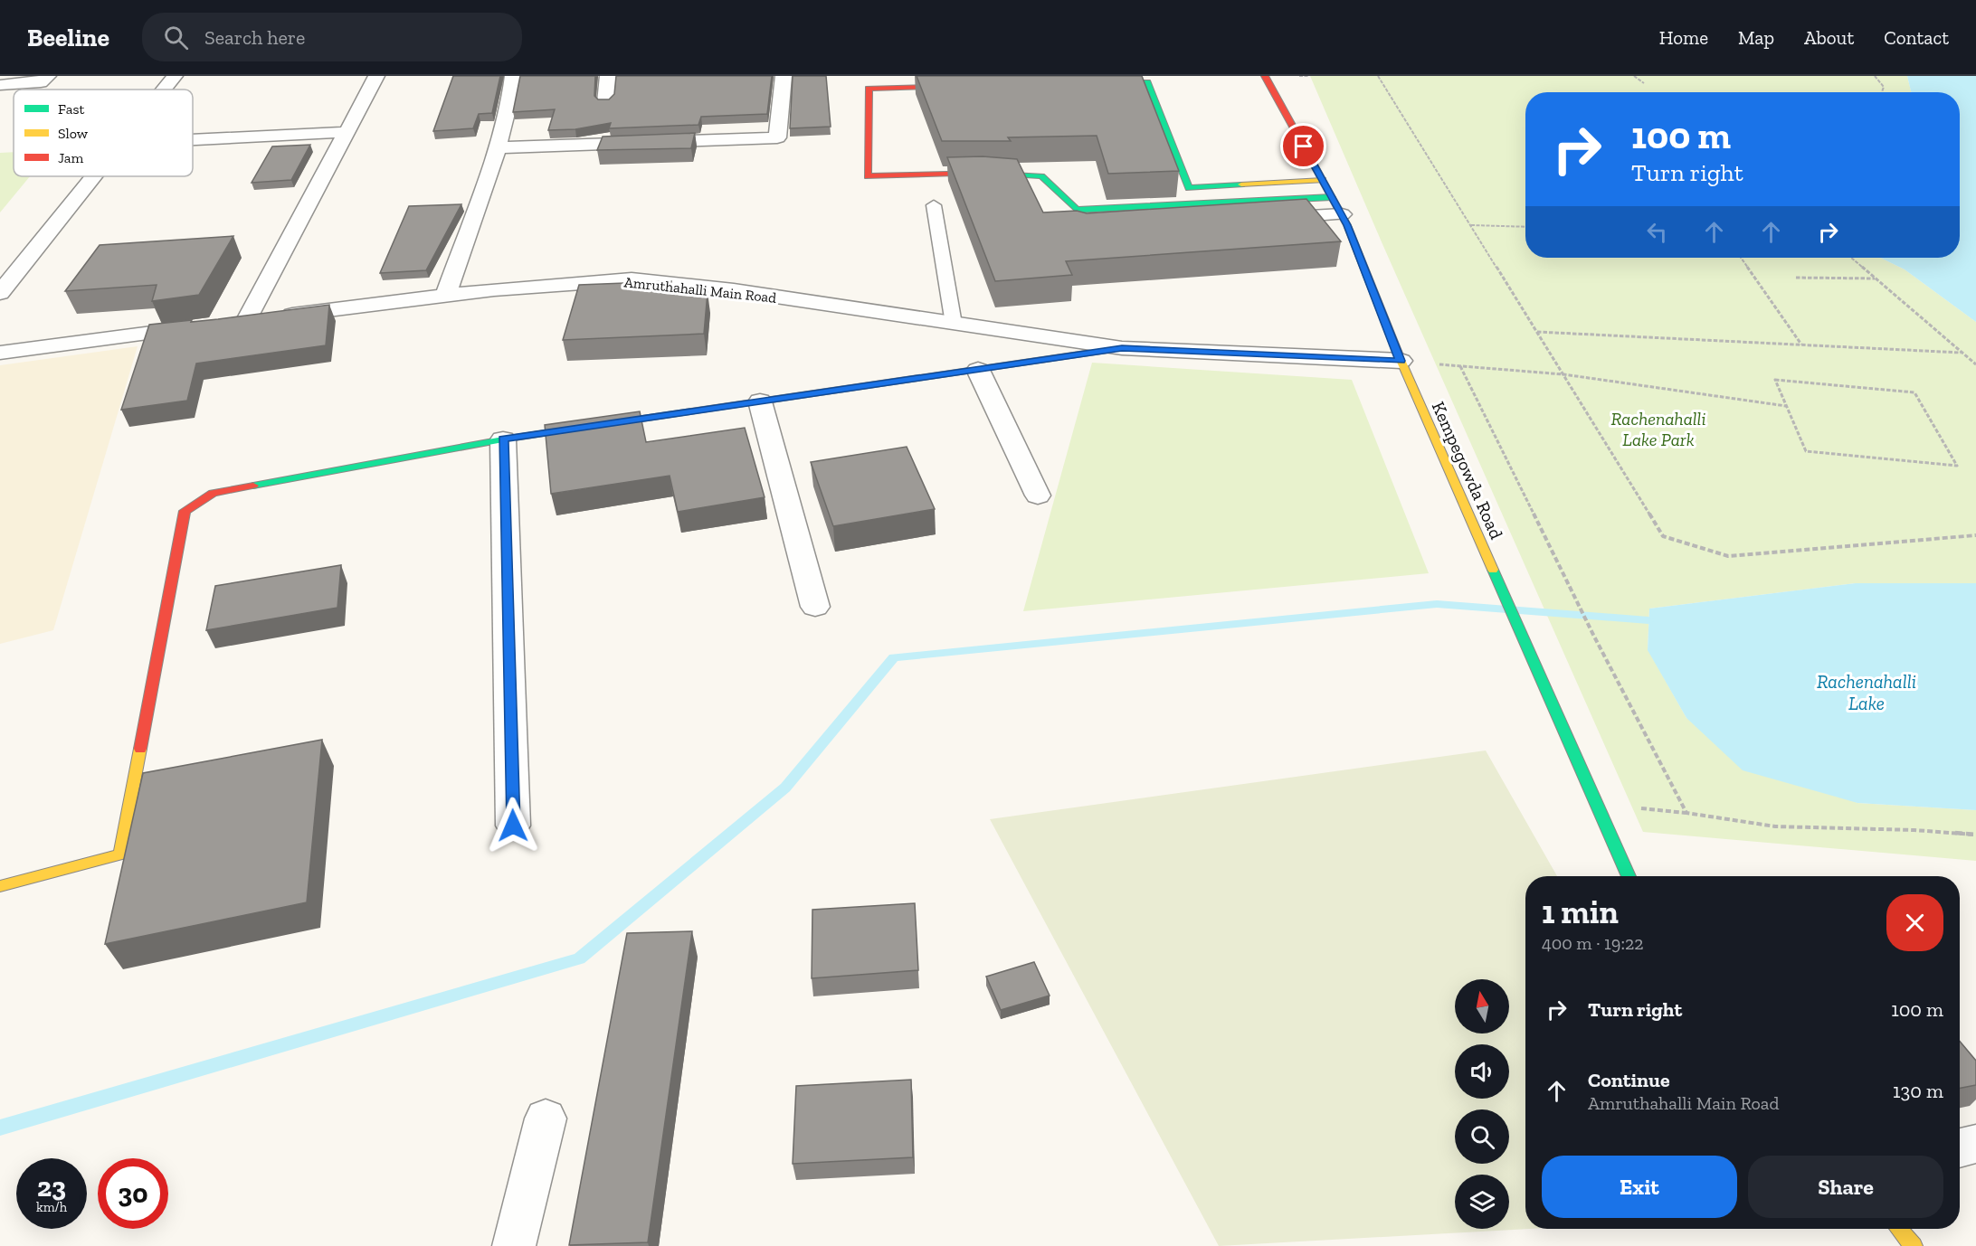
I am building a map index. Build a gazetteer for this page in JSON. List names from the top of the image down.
{
  "streets": {
    "street": ["Amruthahalli Main Road", "Kempegowda Road"]
  },
  "crossings": [
    ["Amruthahalli Main Road", "Kempegowda Road"]
  ],
  "water": ["Rachenahalli Lake"],
  "parks": ["Rachenahalli Lake Park"],
  "legend": ["Fast", "Slow", "Jam"],
  "north": "top",
  "page": {
    "header": "Beeline",
    "search": "Search here",
    "nav": [
      "Home",
      "Map",
      "About",
      "Contact"
    ],
    "turn": ["100 m", "Turn right"],
    "heading": ["1 min", "400 m · 19:22"],
    "list": [
      {
        "name": "Turn right",
        "value": "100 m"
      },
      {
        "name": "Continue",
        "note": "Amruthahalli Main Road",
        "value": "130 m"
      }
    ],
    "buttons": ["Exit", "Share"],
    "speed": "23 km/h",
    "limit": "30"
  }
}
